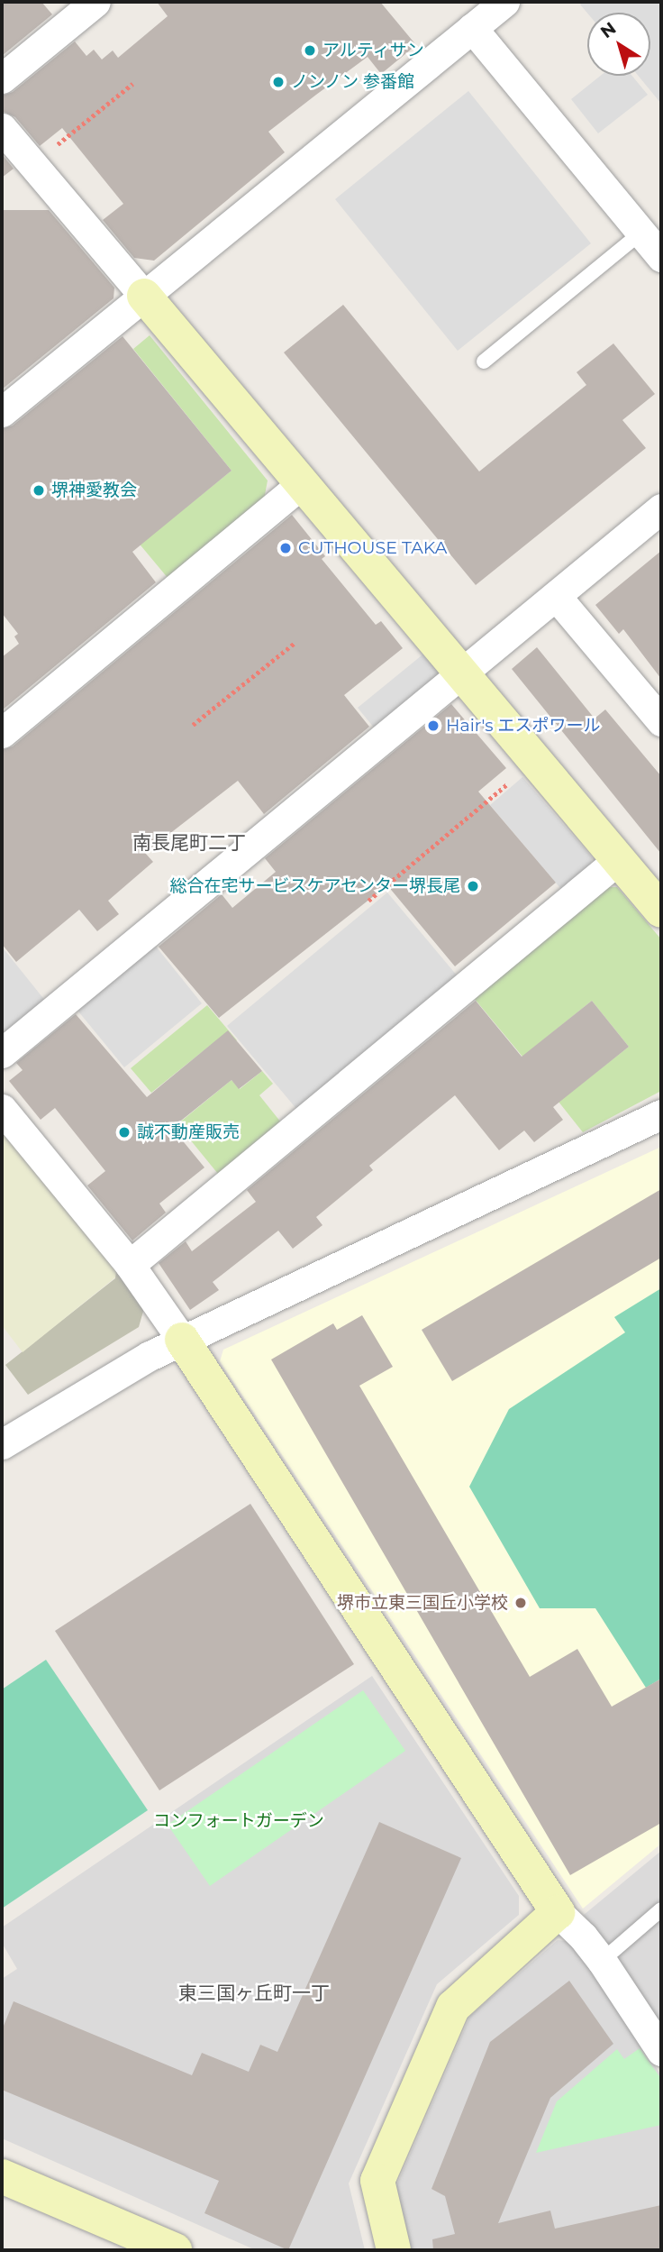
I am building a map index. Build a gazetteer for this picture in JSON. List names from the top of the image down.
{
  "districts": ["南長尾町二丁", "東三国ヶ丘町一丁"],
  "parks": ["コンフォートガーデン"],
  "places": [
    "アルティサン",
    "ノンノン 参番館",
    "堺神愛教会",
    "CUTHOUSE TAKA",
    "Hair's エスポワール",
    "総合在宅サービスケアセンター堺長尾",
    "誠不動産販売",
    "堺市立東三国丘小学校"
  ],
  "north": "top left"
}
